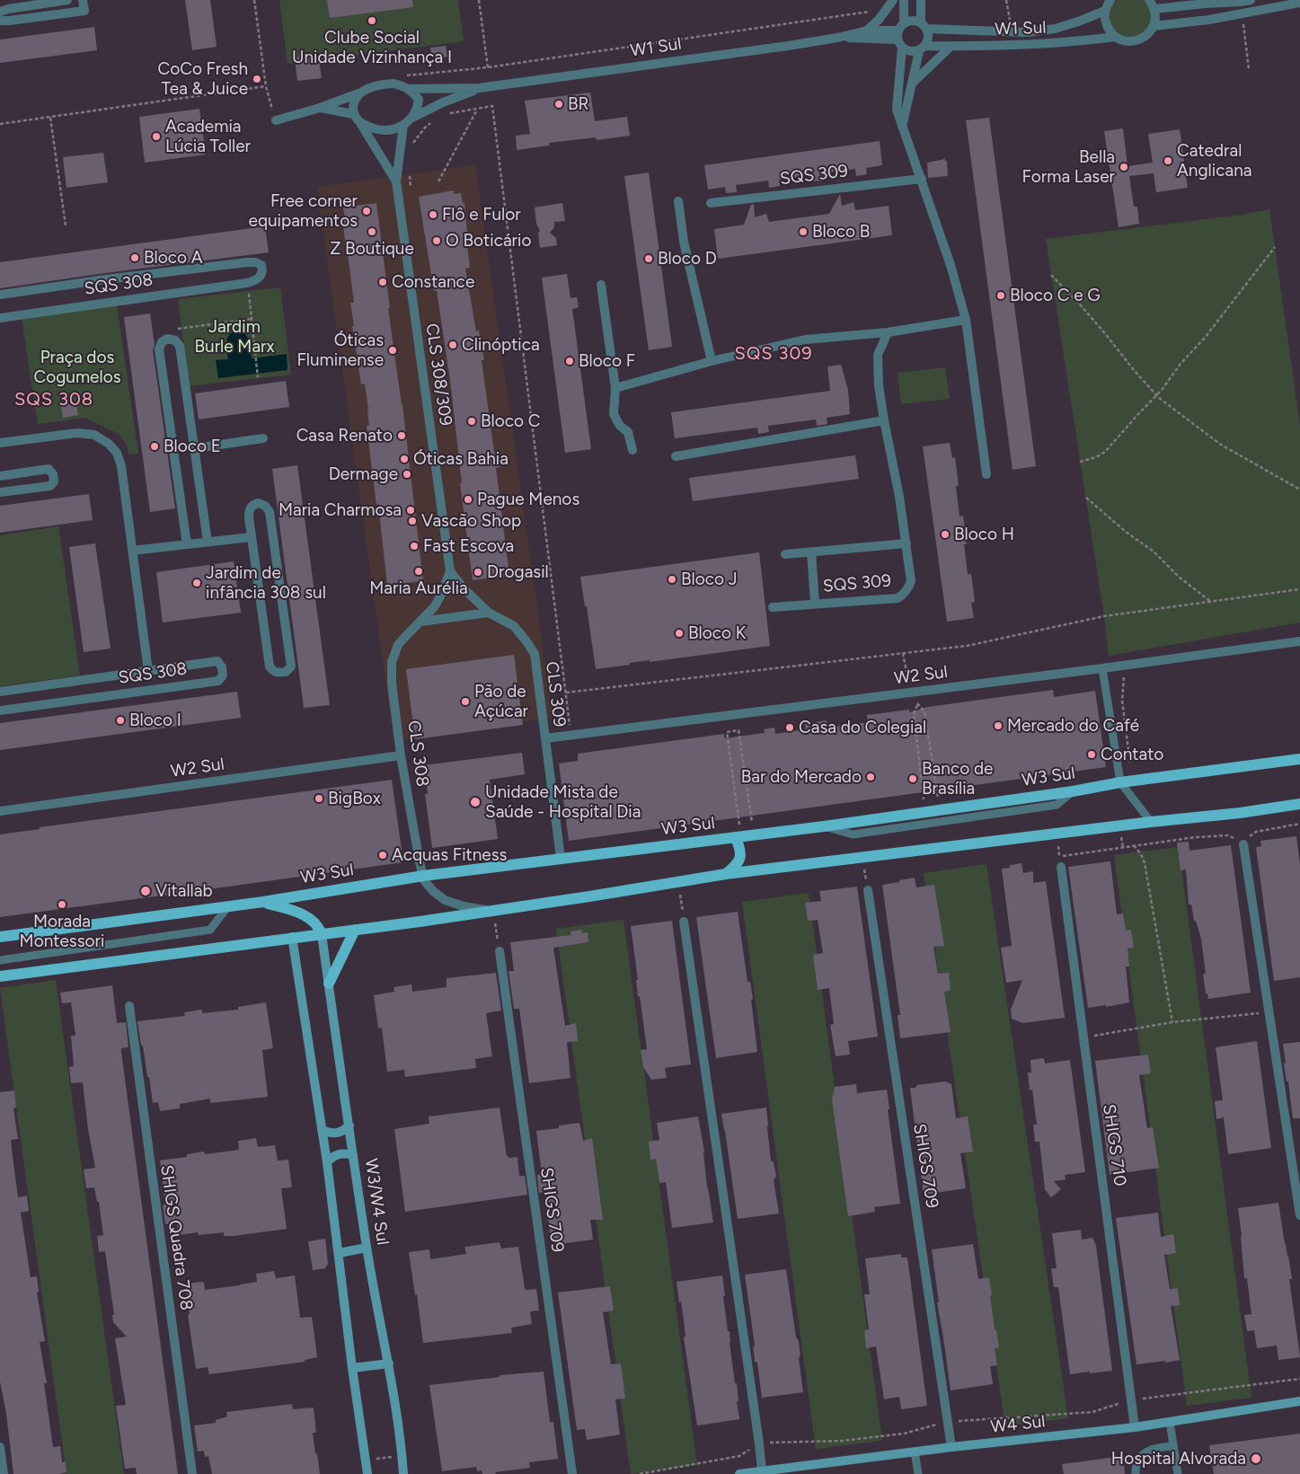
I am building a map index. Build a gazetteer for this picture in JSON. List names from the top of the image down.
{
  "streets": {
    "main road": ["W3 Sul", "W3/W4 Sul", "W4 Sul"],
    "street": [
      "W1 Sul",
      "SQS 309",
      "SQS 308",
      "CLS 308/309",
      "W2 Sul",
      "CLS 309",
      "CLS 308",
      "SHIGS 710",
      "SHIGS 709",
      "SHIGS Quadra 708"
    ]
  },
  "crossings": [
    ["W1 Sul", "CLS 308/309"],
    ["CLS 308/309", "CLS 309"],
    ["CLS 308/309", "CLS 308"],
    ["W2 Sul", "CLS 309"],
    ["W2 Sul", "CLS 308"],
    ["CLS 309", "CLS 308"],
    ["CLS 309", "W3 Sul"],
    ["CLS 308", "W3 Sul"],
    ["SHIGS 710", "W4 Sul"],
    ["SHIGS 709", "W4 Sul"]
  ],
  "districts": ["SQS 309", "SQS 308"],
  "parks": ["Jardim Burle Marx", "Praça dos Cogumelos"],
  "places": [
    "Clube Social Unidade Vizinhança I",
    "CoCo Fresh Tea & Juice",
    "BR",
    "Academia Lúcia Toller",
    "Catedral Anglicana",
    "Bella Forma Laser",
    "Free corner equipamentos",
    "Flô e Fulor",
    "Z Boutique",
    "Bloco B",
    "O Boticário",
    "Bloco A",
    "Bloco D",
    "Constance",
    "Bloco C e G",
    "Clinóptica",
    "Óticas Fluminense",
    "Bloco F",
    "Bloco C",
    "Casa Renato",
    "Bloco E",
    "Óticas Bahia",
    "Dermage",
    "Pague Menos",
    "Maria Charmosa",
    "Vascão Shop",
    "Bloco H",
    "Fast Escova",
    "Maria Aurélia",
    "Drogasil",
    "Bloco J",
    "Jardim de infância 308 sul",
    "Bloco K",
    "Pão de Açúcar",
    "Bloco I",
    "Mercado do Café",
    "Casa do Colegial",
    "Contato",
    "Bar do Mercado",
    "Banco de Brasília",
    "BigBox",
    "Unidade Mista de Saúde - Hospital Dia",
    "Acquas Fitness",
    "Vitallab",
    "Morada Montessori",
    "Hospital Alvorada"
  ]
}
